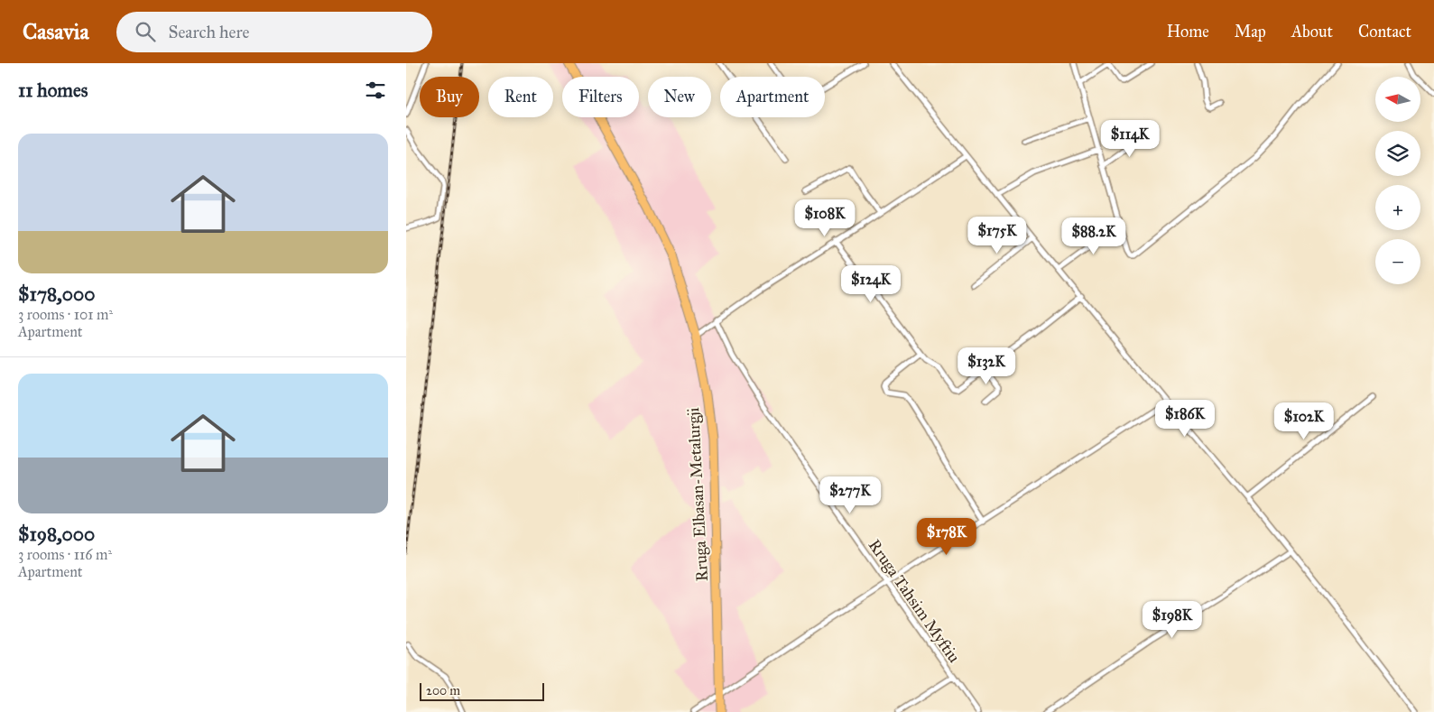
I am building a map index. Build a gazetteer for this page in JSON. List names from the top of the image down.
{
  "streets": {
    "main road": ["Rruga Elbasan-Metalurgji"],
    "street": ["Rruga Tahsim Myftiu"]
  },
  "scale_bar": "200 m",
  "north": "left",
  "page": {
    "header": "Casavia",
    "search": "Search here",
    "nav": [
      "Home",
      "Map",
      "About",
      "Contact"
    ],
    "heading": "11 homes",
    "map_buttons": ["+", "−"],
    "chip": [
      "Buy",
      "Rent",
      "Filters",
      "New",
      "Apartment"
    ],
    "list": [
      {
        "name": "$178,000",
        "note": "3 rooms · 101 m² · Apartment"
      },
      {
        "name": "$198,000",
        "note": "3 rooms · 116 m² · Apartment"
      }
    ],
    "price": [
      "$114K",
      "$108K",
      "$175K",
      "$88.2K",
      "$124K",
      "$132K",
      "$186K",
      "$102K",
      "$277K",
      "$178K",
      "$198K"
    ],
    "scale": "200 m"
  }
}
